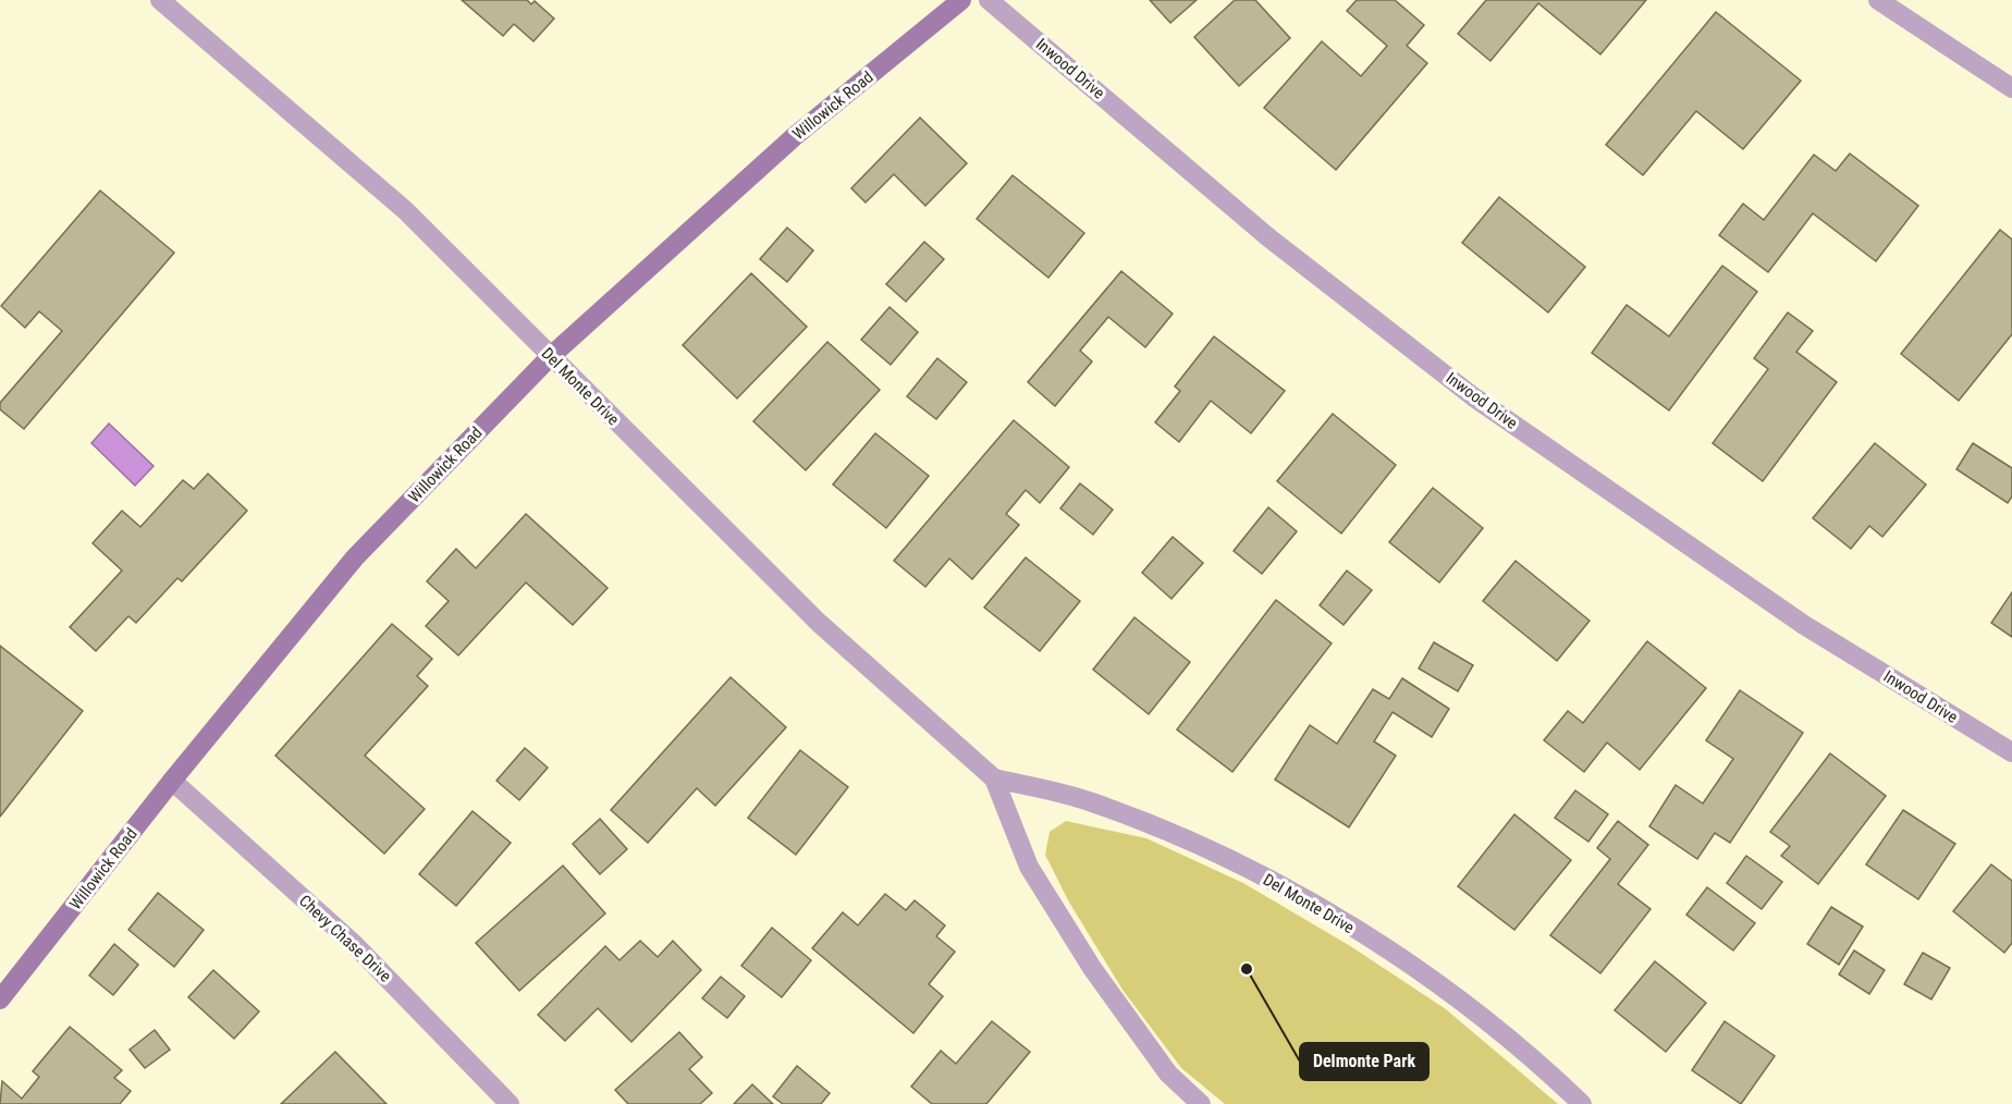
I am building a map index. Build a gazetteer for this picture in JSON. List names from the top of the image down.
{
  "streets": {
    "street": [
      "Inwood Drive",
      "Willowick Road",
      "Del Monte Drive",
      "Chevy Chase Drive"
    ]
  },
  "crossings": [
    ["Willowick Road", "Del Monte Drive"],
    ["Willowick Road", "Chevy Chase Drive"]
  ],
  "places": ["Delmonte Park"]
}
